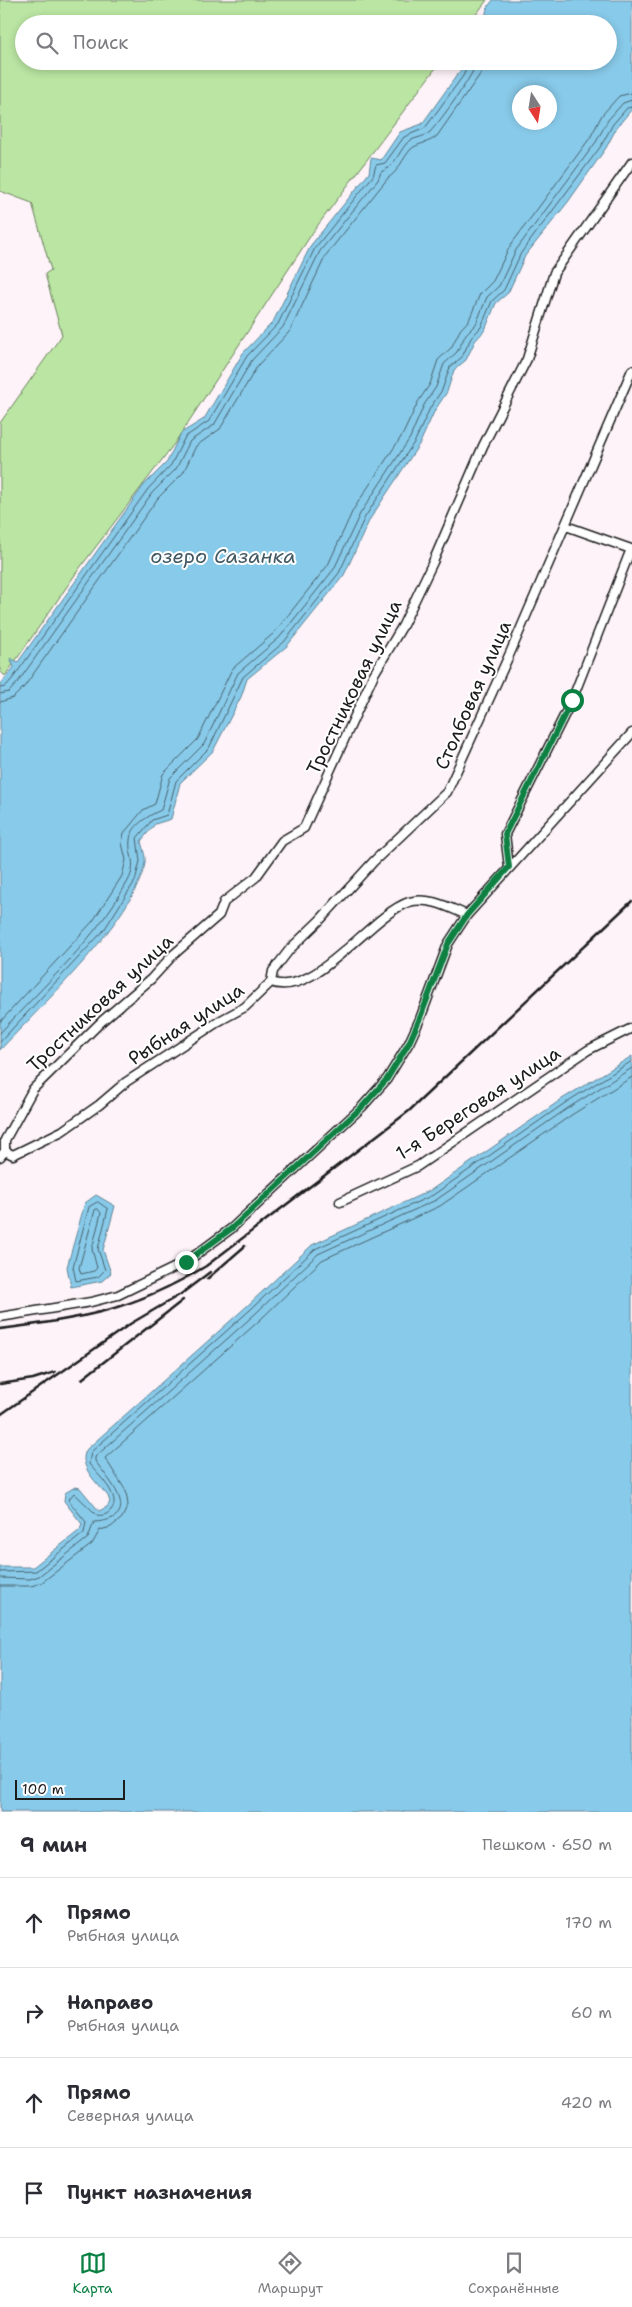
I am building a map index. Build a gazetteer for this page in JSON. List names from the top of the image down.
{
  "streets": {
    "street": [
      "Тростниковая улица",
      "Столбовая улица",
      "Рыбная улица",
      "1-я Береговая улица"
    ]
  },
  "crossings": [
    ["Тростниковая улица", "Рыбная улица"],
    ["Столбовая улица", "Рыбная улица"]
  ],
  "water": ["озеро Сазанка"],
  "scale_bar": "100 m",
  "north": "bottom",
  "page": {
    "search": "Поиск",
    "scale": "100 m",
    "heading": ["9 мин", "Пешком · 650 m"],
    "list": [
      ["Прямо", "Рыбная улица", "170 m"],
      ["Направо", "Рыбная улица", "60 m"],
      ["Прямо", "Северная улица", "420 m"],
      "Пункт назначения"
    ],
    "nav": ["Карта", "Маршрут", "Сохранённые"]
  }
}
